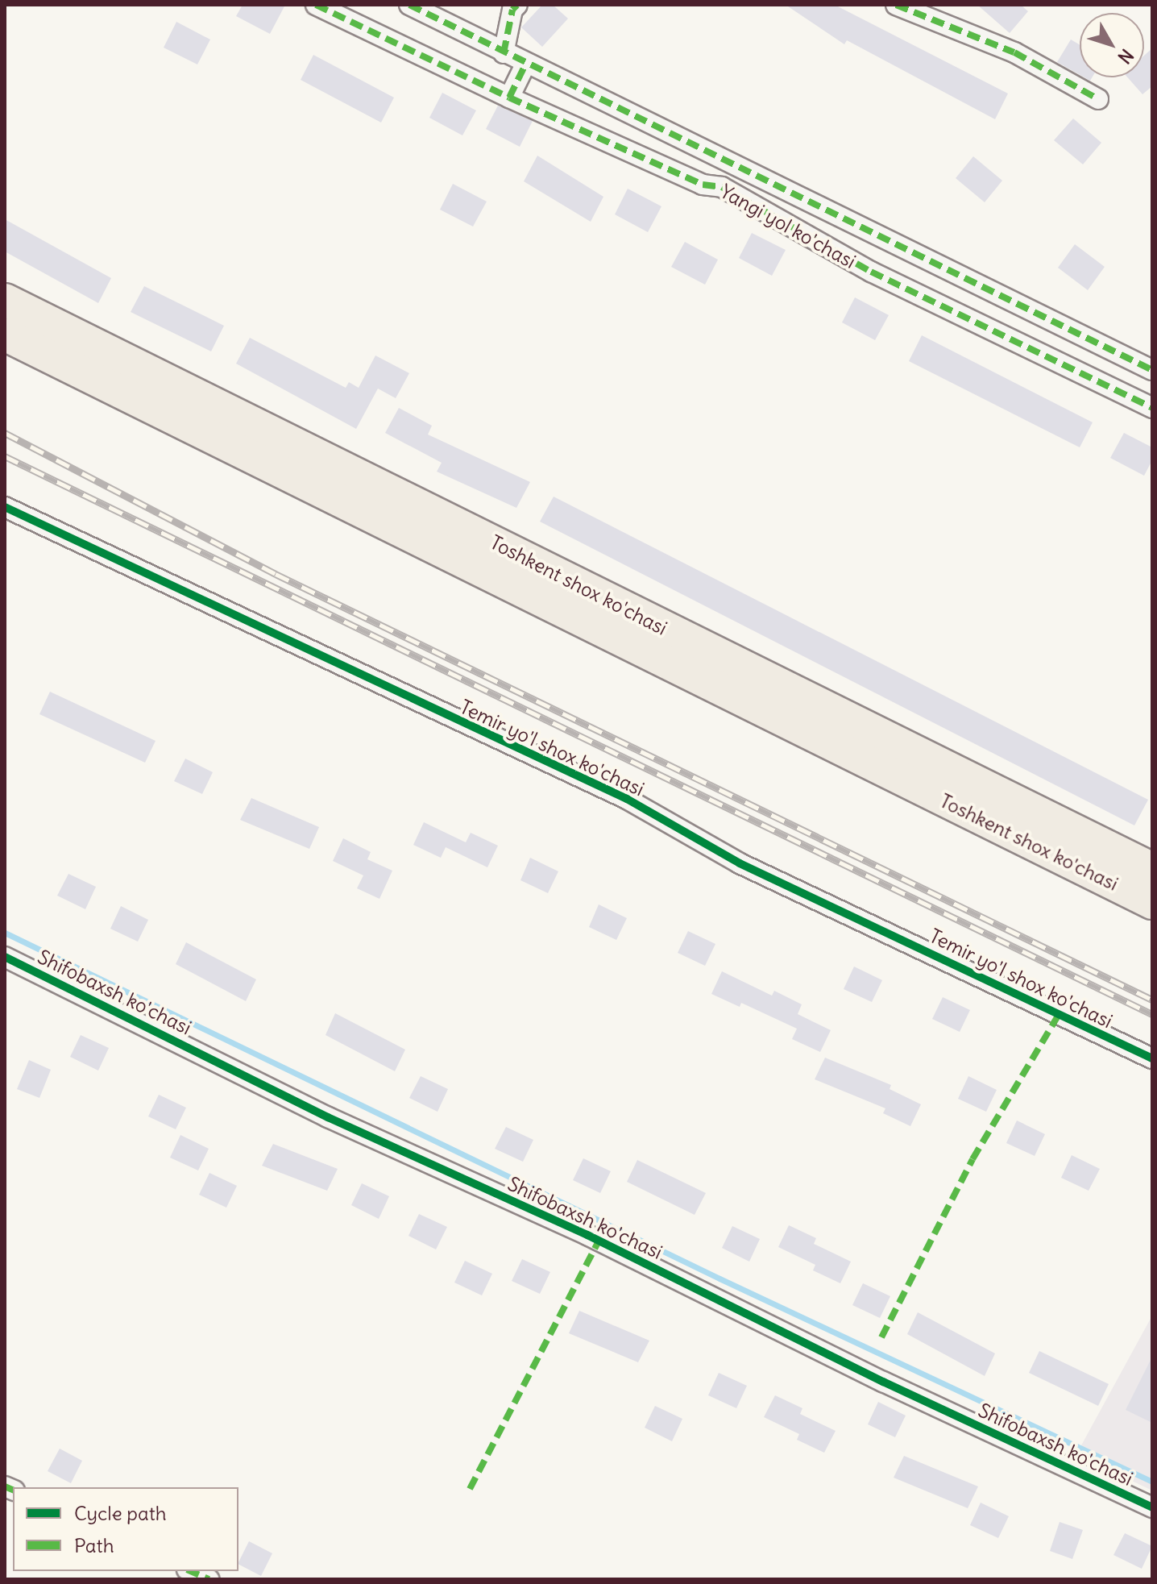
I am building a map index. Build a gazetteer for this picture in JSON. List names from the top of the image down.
{
  "streets": {
    "highway": ["Toshkent shox ko'chasi"],
    "street": ["Yangi yol ko'chasi", "Temir yo'l shox ko'chasi", "Shifobaxsh ko'chasi"]
  },
  "legend": ["Cycle path", "Path"],
  "north": "bottom right"
}
